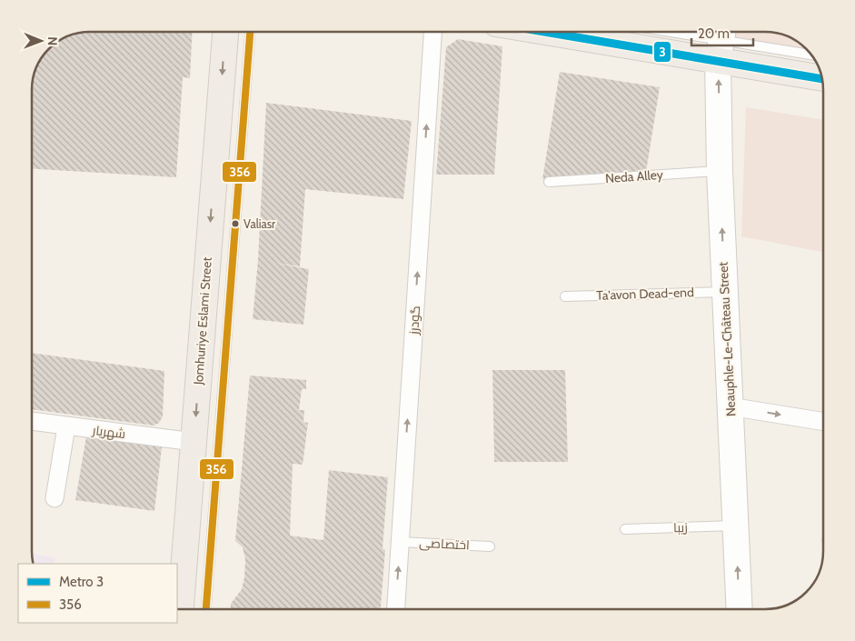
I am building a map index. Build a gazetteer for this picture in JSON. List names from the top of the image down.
{
  "streets": {
    "main road": ["Jomhuriye Eslami Street", "Neauphle-Le-Château Street"],
    "street": ["گودرز", "شهریار"],
    "lane": [
      "Neda Alley",
      "Ta'avon Dead-end",
      "زیبا",
      "اختصاصی"
    ]
  },
  "crossings": [
    ["Neda Alley", "Neauphle-Le-Château Street"],
    ["Ta'avon Dead-end", "Neauphle-Le-Château Street"],
    ["گودرز", "اختصاصی"],
    ["Jomhuriye Eslami Street", "شهریار"],
    ["Neauphle-Le-Château Street", "زیبا"]
  ],
  "one_way": ["گودرز", "Jomhuriye Eslami Street", "Neauphle-Le-Château Street"],
  "places": ["Valiasr"],
  "lines": ["metro line 3", "transit line 356"],
  "legend": ["Metro 3", "356"],
  "scale_bar": "20 m",
  "north": "right"
}
